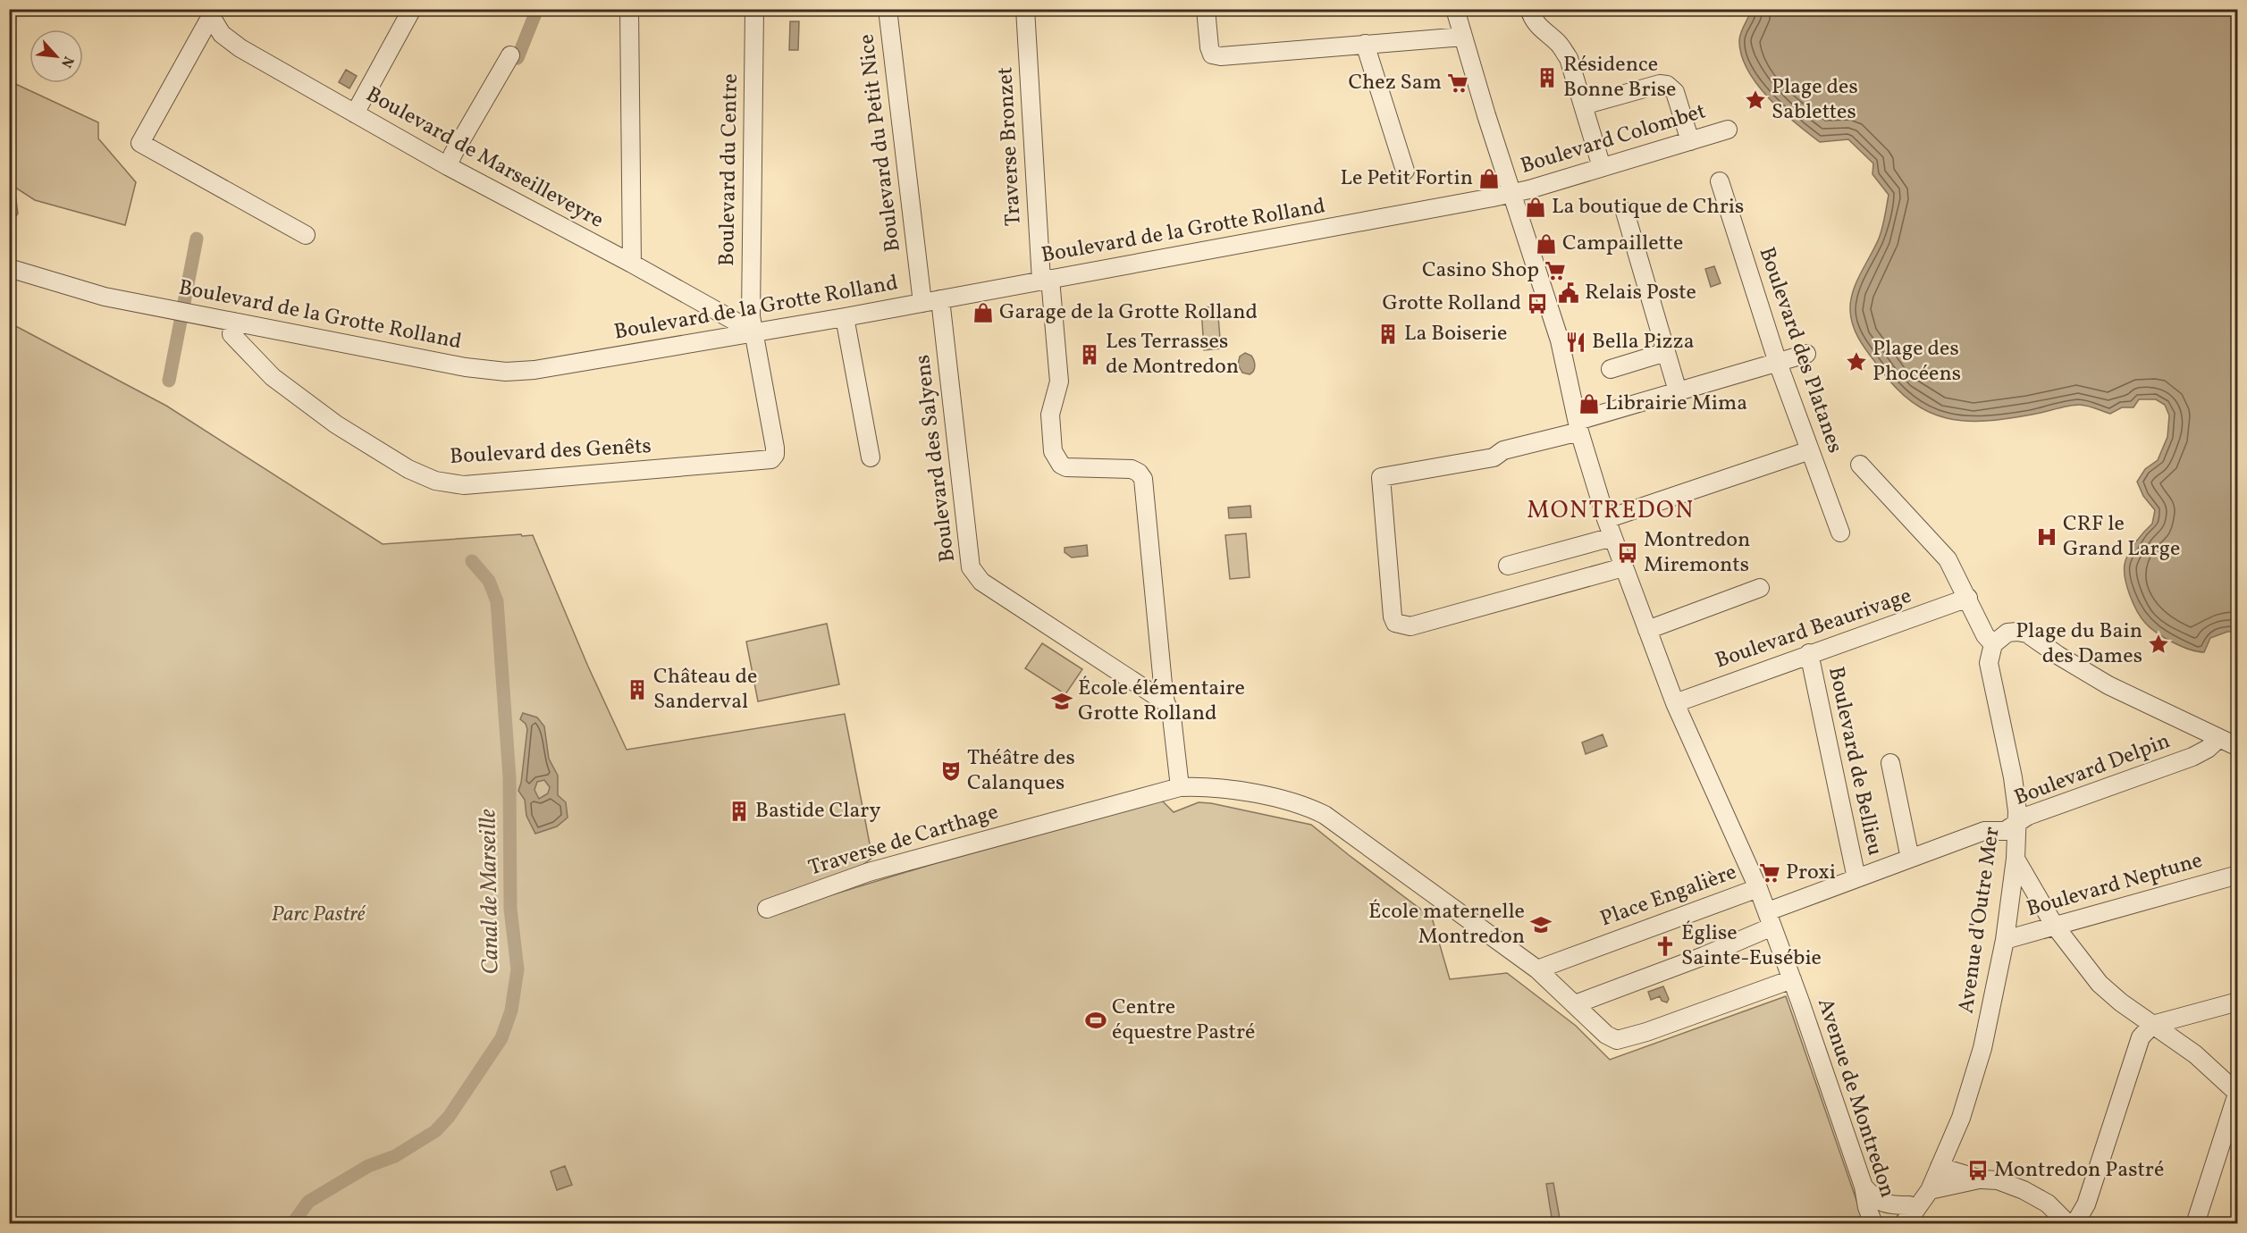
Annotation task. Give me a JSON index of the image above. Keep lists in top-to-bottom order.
{
  "streets": {
    "street": [
      "Boulevard Colombet",
      "Boulevard du Petit Nice",
      "Traverse Bronzet",
      "Boulevard de Marseilleveyre",
      "Boulevard du Centre",
      "Boulevard de la Grotte Rolland",
      "Boulevard des Platanes",
      "Boulevard des Genêts",
      "Boulevard des Salyens",
      "Boulevard Beaurivage",
      "Boulevard de Bellieu",
      "Boulevard Delpin",
      "Traverse de Carthage",
      "Boulevard Neptune",
      "Place Engalière",
      "Avenue d'Outre Mer",
      "Avenue de Montredon"
    ]
  },
  "crossings": [
    ["Boulevard Colombet", "Boulevard de la Grotte Rolland"],
    ["Boulevard du Petit Nice", "Boulevard de la Grotte Rolland"],
    ["Traverse Bronzet", "Boulevard de la Grotte Rolland"],
    ["Boulevard de Marseilleveyre", "Boulevard du Centre"],
    ["Boulevard de Marseilleveyre", "Boulevard de la Grotte Rolland"],
    ["Boulevard de Marseilleveyre", "Boulevard des Genêts"],
    ["Boulevard du Centre", "Boulevard de la Grotte Rolland"],
    ["Boulevard du Centre", "Boulevard des Genêts"],
    ["Boulevard de la Grotte Rolland", "Boulevard des Genêts"],
    ["Boulevard de la Grotte Rolland", "Boulevard des Salyens"],
    ["Boulevard Beaurivage", "Boulevard de Bellieu"],
    ["Boulevard de Bellieu", "Boulevard Delpin"],
    ["Boulevard Delpin", "Place Engalière"],
    ["Boulevard Delpin", "Avenue d'Outre Mer"],
    ["Boulevard Delpin", "Avenue de Montredon"],
    ["Traverse de Carthage", "Place Engalière"],
    ["Traverse de Carthage", "Avenue de Montredon"],
    ["Boulevard Neptune", "Avenue d'Outre Mer"],
    ["Place Engalière", "Avenue de Montredon"]
  ],
  "districts": ["MONTREDON"],
  "water": ["Canal de Marseille"],
  "parks": ["Parc Pastré"],
  "places": {
    "building": [
      "Résidence Bonne Brise",
      "La Boiserie",
      "Les Terrasses de Montredon",
      "Château de Sanderval",
      "Bastide Clary"
    ],
    "supermarket": ["Chez Sam", "Casino Shop", "Proxi"],
    "place": ["Plage des Sablettes", "Plage des Phocéens", "Plage du Bain des Dames"],
    "shop": [
      "Le Petit Fortin",
      "La boutique de Chris",
      "Campaillette",
      "Garage de la Grotte Rolland",
      "Librairie Mima"
    ],
    "public building": ["Relais Poste"],
    "bus stop": ["Grotte Rolland", "Montredon Miremonts", "Montredon Pastré"],
    "restaurant": ["Bella Pizza"],
    "hospital": ["CRF le Grand Large"],
    "school or university": ["École élémentaire Grotte Rolland", "École maternelle Montredon"],
    "theatre": ["Théâtre des Calanques"],
    "church": ["Église Sainte-Eusébie"],
    "sports": ["Centre équestre Pastré"]
  },
  "north": "bottom right"
}
